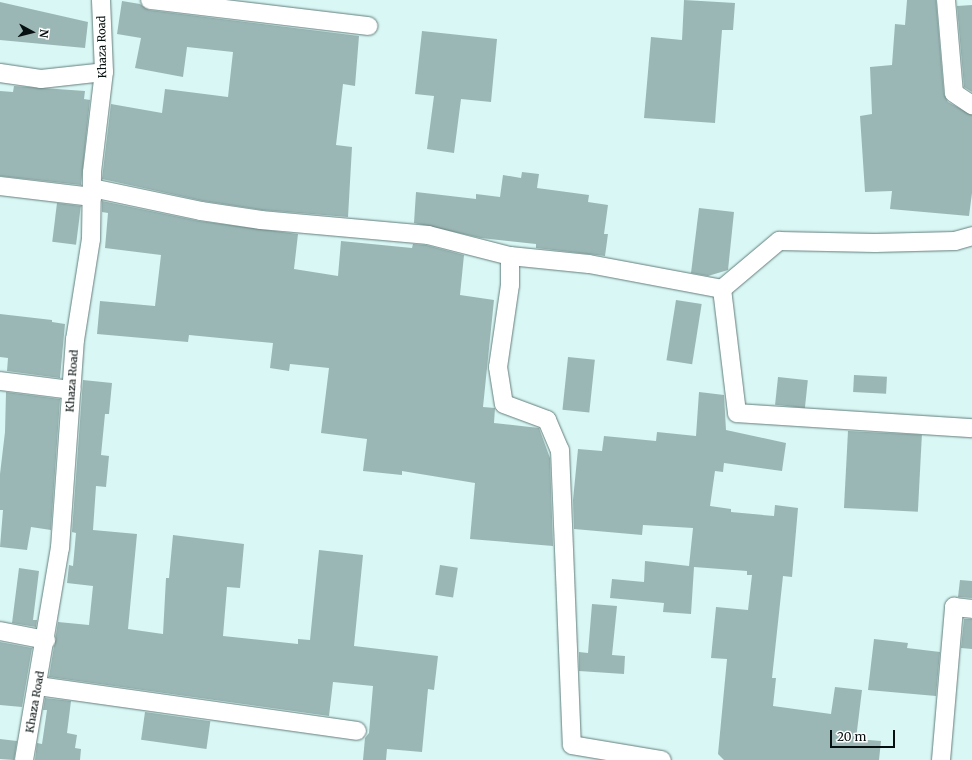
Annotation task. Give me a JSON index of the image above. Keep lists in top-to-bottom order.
{
  "streets": {
    "street": ["Khaza Road"]
  },
  "scale_bar": "20 m",
  "north": "right"
}
